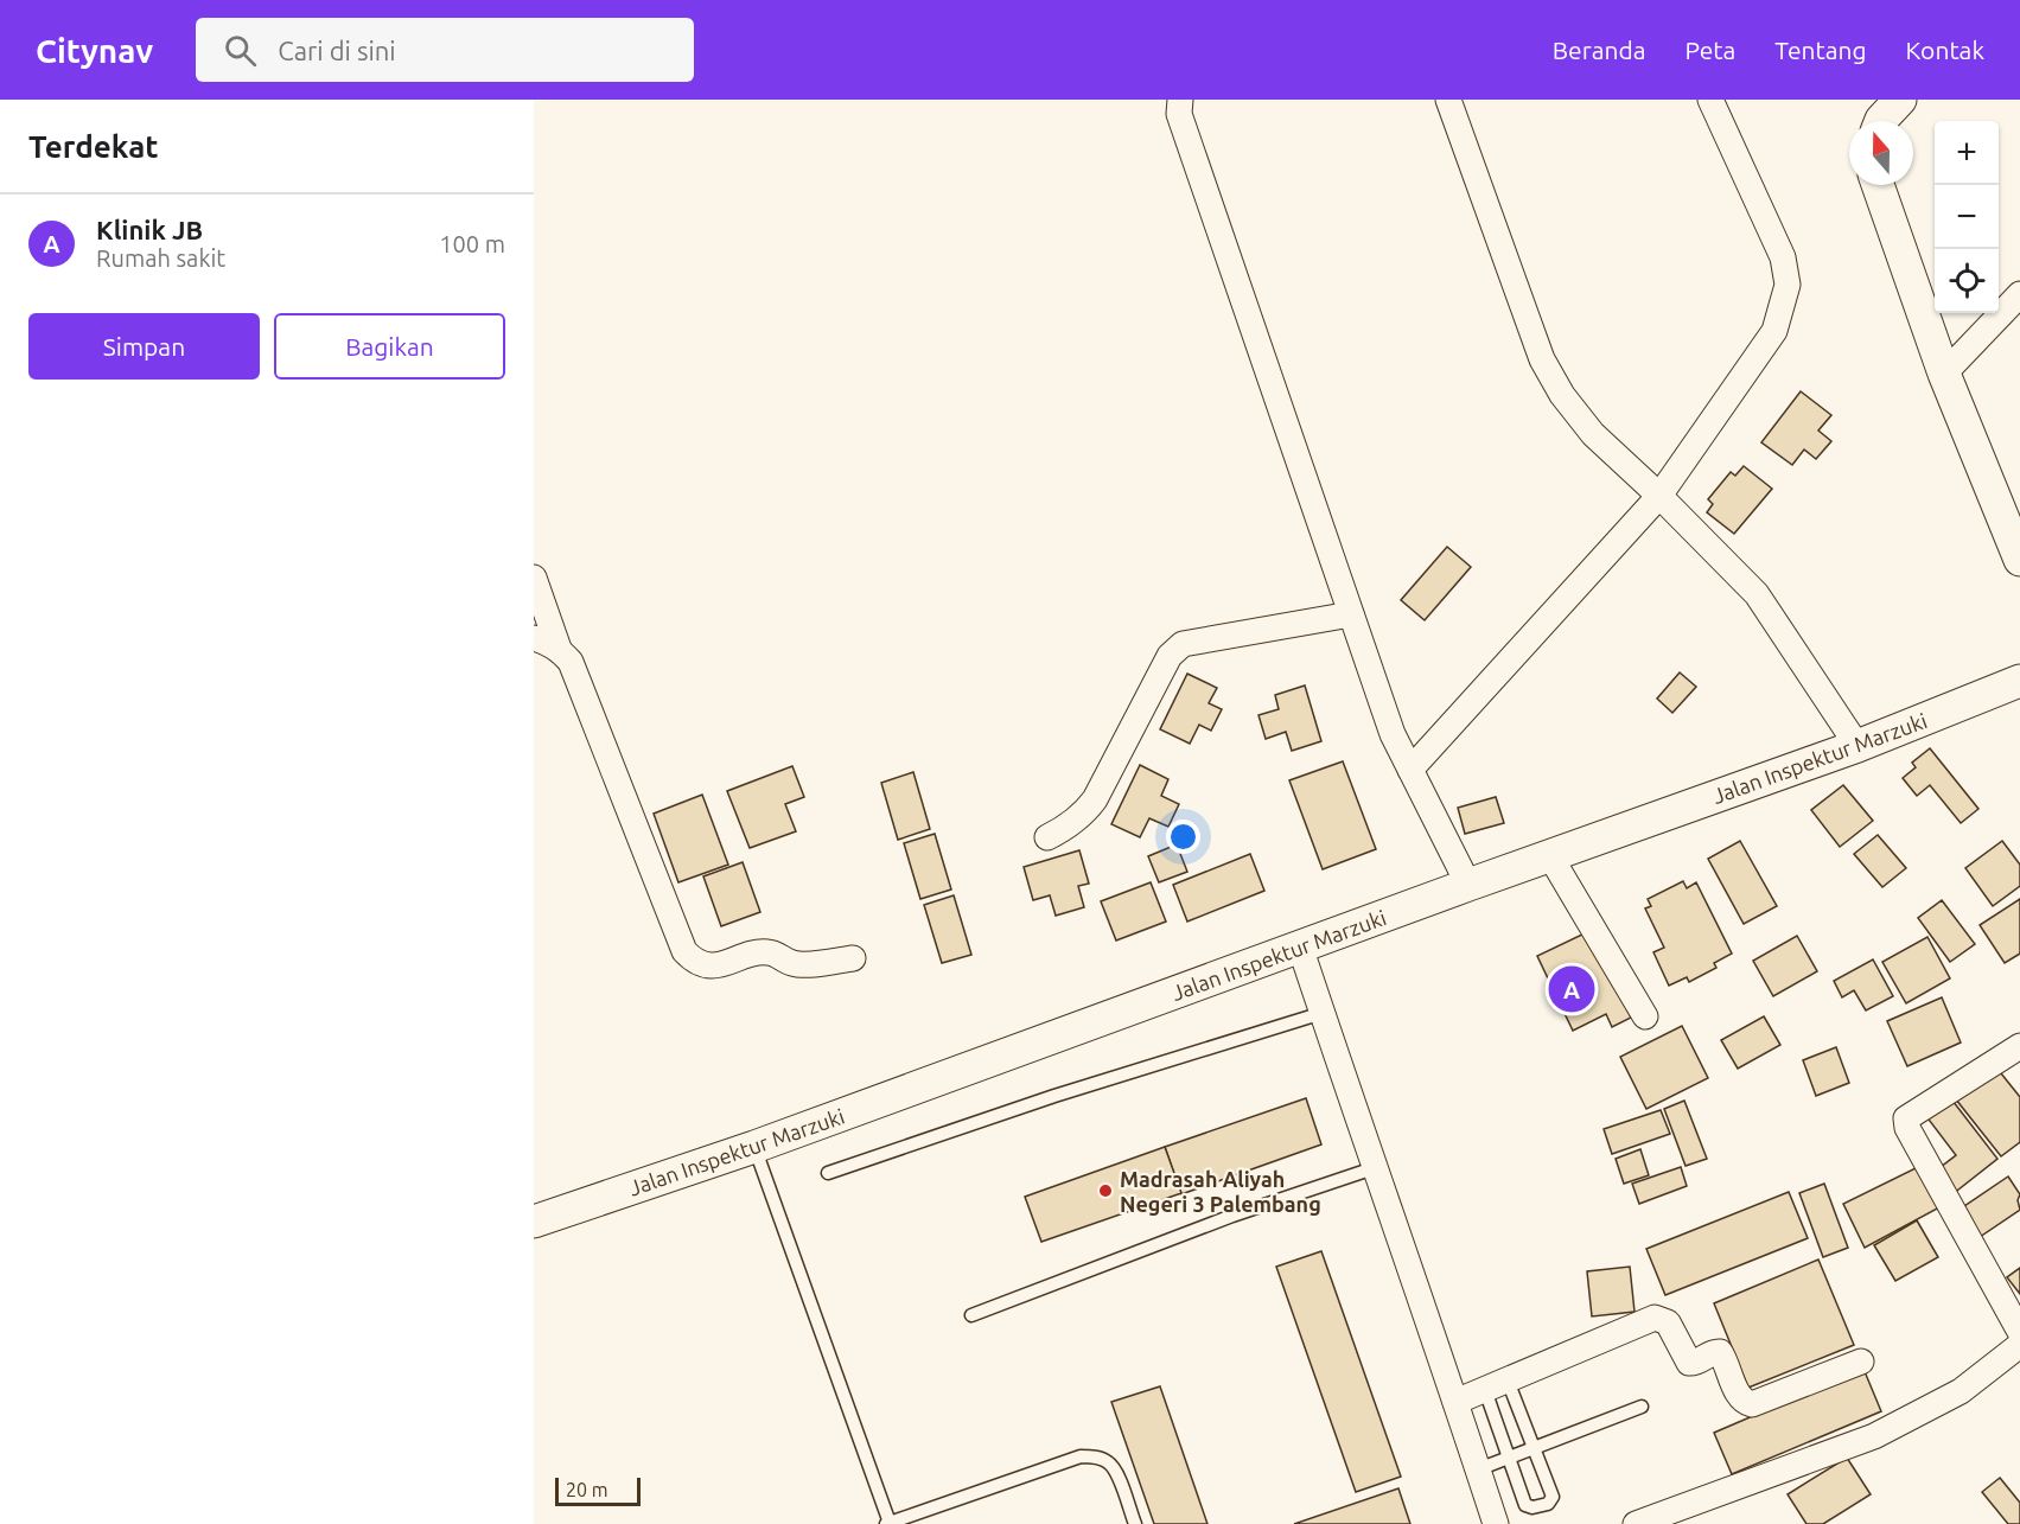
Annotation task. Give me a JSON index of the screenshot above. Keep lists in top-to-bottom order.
{
  "streets": {
    "street": ["Jalan Inspektur Marzuki"]
  },
  "places": ["Madrasah Aliyah Negeri 3 Palembang"],
  "scale_bar": "20 m",
  "north": "top",
  "page": {
    "header": "Citynav",
    "search": "Cari di sini",
    "nav": [
      "Beranda",
      "Peta",
      "Tentang",
      "Kontak"
    ],
    "heading": "Terdekat",
    "map_buttons": ["+", "−"],
    "list": [
      {
        "mark": "A",
        "name": "Klinik JB",
        "note": "Rumah sakit",
        "value": "100 m"
      }
    ],
    "buttons": ["Simpan", "Bagikan"],
    "pins": "A",
    "scale": "20 m"
  }
}
